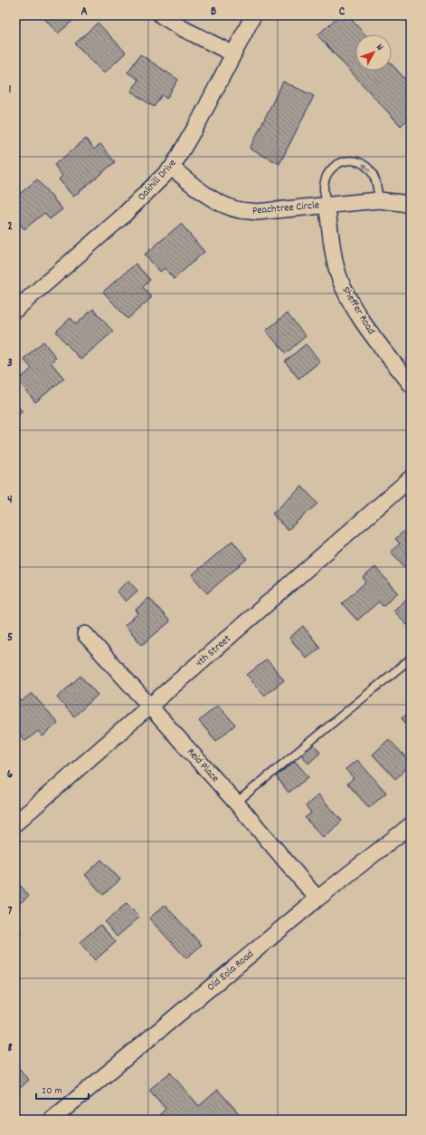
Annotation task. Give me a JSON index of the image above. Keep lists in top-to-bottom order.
{
  "streets": {
    "street": [
      "Oakhill Drive",
      "Peachtree Circle",
      "Sheffer Road",
      "4th Street",
      "Reid Place",
      "Old Eola Road"
    ]
  },
  "crossings": [
    ["Oakhill Drive", "Peachtree Circle"],
    ["Peachtree Circle", "Sheffer Road"],
    ["4th Street", "Reid Place"],
    ["Reid Place", "Old Eola Road"]
  ],
  "scale_bar": "20 m",
  "north": "top right",
  "grid": {
    "columns": ["A", "B", "C"],
    "rows": [
      "1",
      "2",
      "3",
      "4",
      "5",
      "6",
      "7",
      "8"
    ]
  }
}
